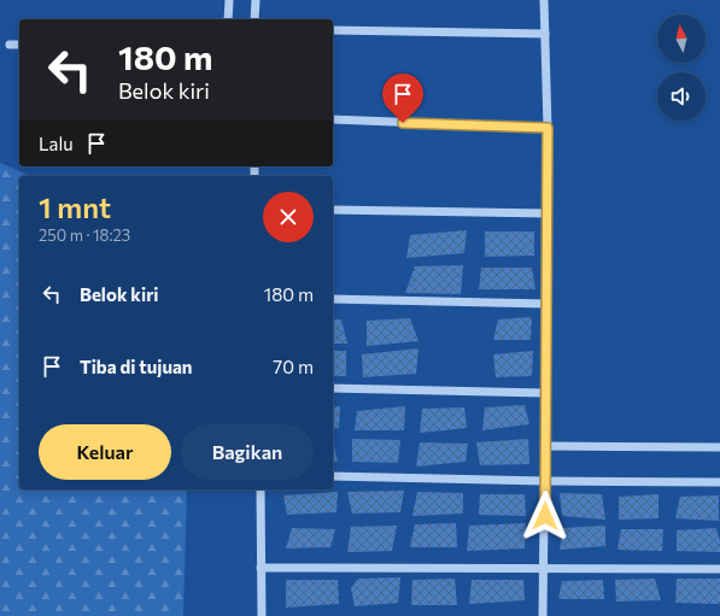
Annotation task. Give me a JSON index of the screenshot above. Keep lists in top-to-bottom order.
{
  "north": "top",
  "page": {
    "turn": ["180 m", "Belok kiri"],
    "then": "Lalu",
    "heading": ["1 mnt", "250 m · 18:23"],
    "list": [
      {
        "name": "Belok kiri",
        "value": "180 m"
      },
      {
        "name": "Tiba di tujuan",
        "value": "70 m"
      }
    ],
    "buttons": ["Keluar", "Bagikan"]
  }
}
